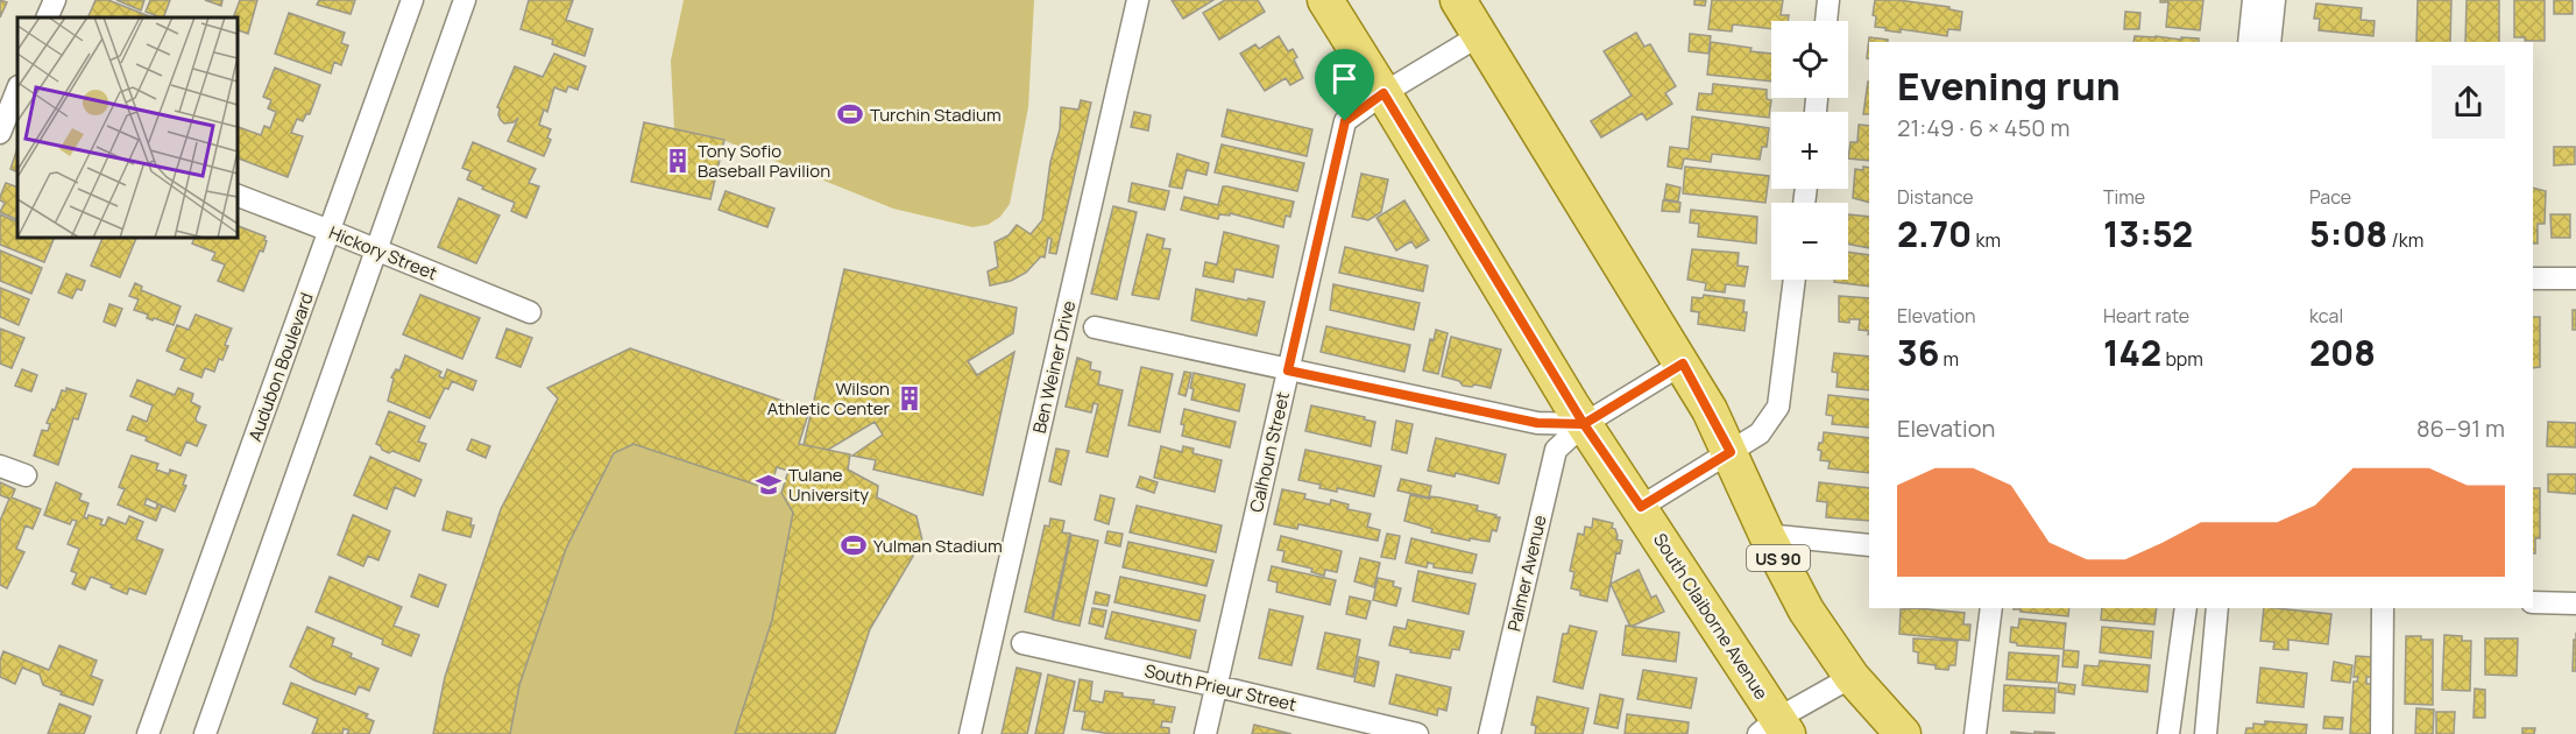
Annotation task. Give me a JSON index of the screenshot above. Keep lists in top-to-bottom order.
{
  "streets": {
    "main road": ["US 90", "South Claiborne Avenue"],
    "street": [
      "Hickory Street",
      "Audubon Boulevard",
      "Ben Weiner Drive",
      "Calhoun Street",
      "Palmer Avenue",
      "South Prieur Street"
    ]
  },
  "crossings": [
    ["Hickory Street", "Audubon Boulevard"],
    ["Calhoun Street", "US 90"],
    ["Calhoun Street", "South Claiborne Avenue"],
    ["Calhoun Street", "South Prieur Street"],
    ["US 90", "Palmer Avenue"],
    ["Palmer Avenue", "South Claiborne Avenue"]
  ],
  "places": {
    "sports": ["Turchin Stadium", "Yulman Stadium"],
    "building": ["Tony Sofio Baseball Pavilion", "Wilson Athletic Center"],
    "school or university": ["Tulane University"]
  },
  "page": {
    "map_buttons": ["+", "−"],
    "heading": ["Evening run", "21:49 · 6 × 450 m"],
    "stats": [
      ["Distance", "2.70 km"],
      ["Time", "13:52"],
      ["Pace", "5:08 /km"],
      ["Elevation", "36 m"],
      ["Heart rate", "142 bpm"],
      ["kcal", "208"]
    ],
    "chart": ["Elevation", "86–91 m"]
  }
}
